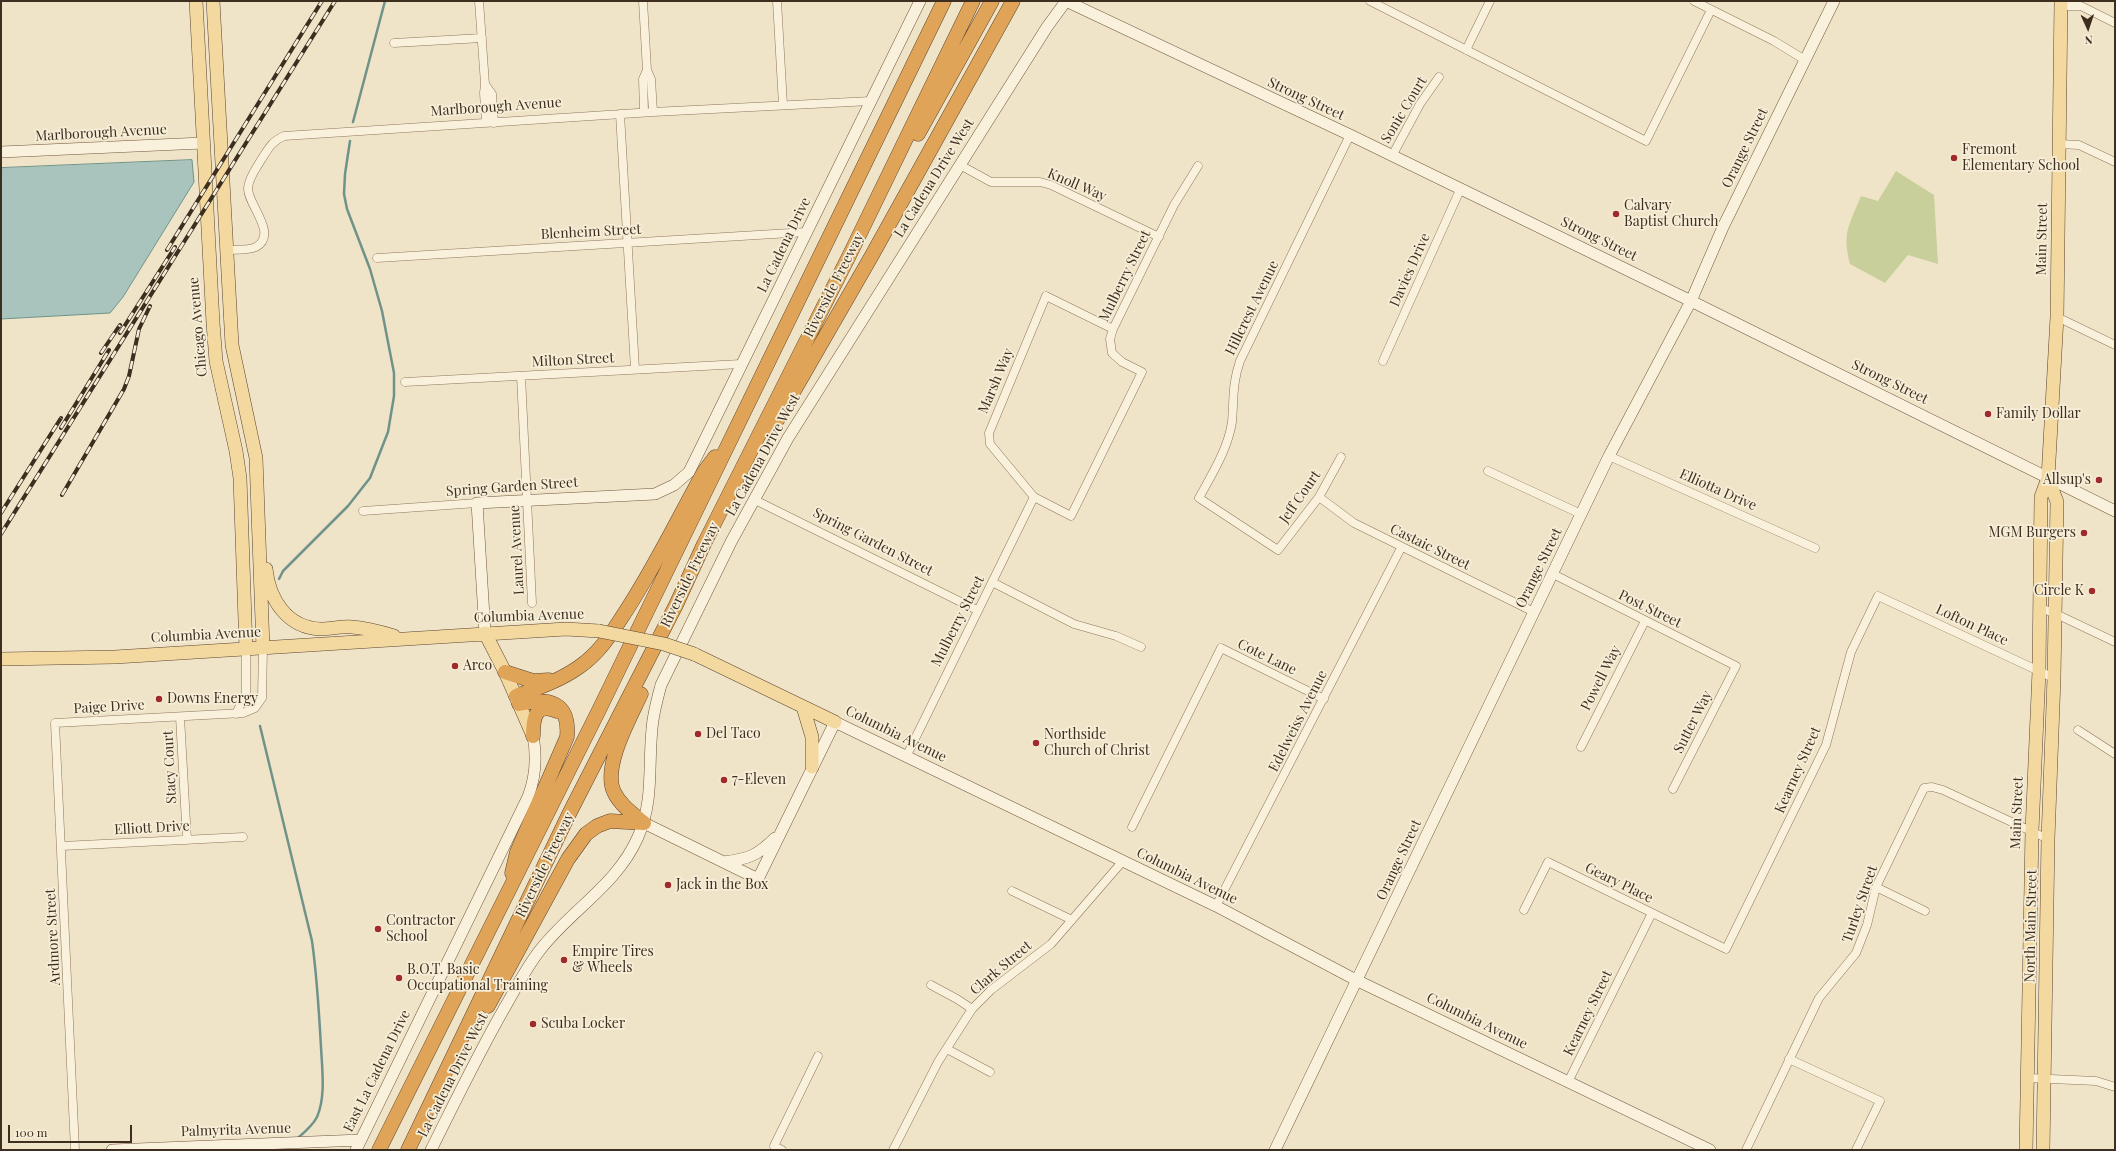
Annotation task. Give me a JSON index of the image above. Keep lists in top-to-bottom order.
{
  "streets": {
    "highway": ["Riverside Freeway"],
    "main road": [
      "Main Street",
      "Chicago Avenue",
      "Columbia Avenue",
      "North Main Street",
      "East La Cadena Drive"
    ],
    "street": [
      "Strong Street",
      "Marlborough Avenue",
      "Sonic Court",
      "Orange Street",
      "La Cadena Drive West",
      "Knoll Way",
      "Blenheim Street",
      "La Cadena Drive",
      "Davies Drive",
      "Mulberry Street",
      "Hillcrest Avenue",
      "Milton Street",
      "Marsh Way",
      "Spring Garden Street",
      "Elliotta Drive",
      "Jeff Court",
      "Castaic Street",
      "Laurel Avenue",
      "Post Street",
      "Lofton Place",
      "Cote Lane",
      "Powell Way",
      "Paige Drive",
      "Edelweiss Avenue",
      "Sutter Way",
      "Stacy Court",
      "Kearney Street",
      "Elliott Drive",
      "Geary Place",
      "Turley Street",
      "Ardmore Street",
      "Clark Street",
      "Palmyrita Avenue"
    ]
  },
  "crossings": [
    ["Strong Street", "Sonic Court"],
    ["Strong Street", "Orange Street"],
    ["Strong Street", "La Cadena Drive West"],
    ["Strong Street", "Main Street"],
    ["Strong Street", "Davies Drive"],
    ["Strong Street", "Hillcrest Avenue"],
    ["Marlborough Avenue", "La Cadena Drive"],
    ["Marlborough Avenue", "Chicago Avenue"],
    ["Orange Street", "Elliotta Drive"],
    ["Orange Street", "Castaic Street"],
    ["Orange Street", "Post Street"],
    ["Orange Street", "Columbia Avenue"],
    ["La Cadena Drive West", "Knoll Way"],
    ["La Cadena Drive West", "Spring Garden Street"],
    ["Knoll Way", "Mulberry Street"],
    ["Blenheim Street", "La Cadena Drive"],
    ["Main Street", "Lofton Place"],
    ["Main Street", "Turley Street"],
    ["Main Street", "North Main Street"],
    ["La Cadena Drive", "Milton Street"],
    ["La Cadena Drive", "Spring Garden Street"],
    ["Mulberry Street", "Marsh Way"],
    ["Mulberry Street", "Spring Garden Street"],
    ["Mulberry Street", "Columbia Avenue"],
    ["Hillcrest Avenue", "Jeff Court"],
    ["Chicago Avenue", "Columbia Avenue"],
    ["Milton Street", "Laurel Avenue"],
    ["Spring Garden Street", "Laurel Avenue"],
    ["Jeff Court", "Castaic Street"],
    ["Castaic Street", "Edelweiss Avenue"],
    ["Post Street", "Powell Way"],
    ["Post Street", "Sutter Way"],
    ["Columbia Avenue", "Paige Drive"],
    ["Columbia Avenue", "Edelweiss Avenue"],
    ["Columbia Avenue", "Kearney Street"],
    ["Columbia Avenue", "Clark Street"],
    ["Columbia Avenue", "East La Cadena Drive"],
    ["Lofton Place", "Kearney Street"],
    ["Lofton Place", "North Main Street"],
    ["Cote Lane", "Edelweiss Avenue"],
    ["Paige Drive", "Stacy Court"],
    ["Paige Drive", "Ardmore Street"],
    ["Stacy Court", "Elliott Drive"],
    ["Kearney Street", "Geary Place"],
    ["Elliott Drive", "Ardmore Street"],
    ["East La Cadena Drive", "Palmyrita Avenue"]
  ],
  "places": [
    "Fremont Elementary School",
    "Calvary Baptist Church",
    "Family Dollar",
    "Allsup's",
    "MGM Burgers",
    "Circle K",
    "Arco",
    "Downs Energy",
    "Del Taco",
    "Northside Church of Christ",
    "7-Eleven",
    "Jack in the Box",
    "Contractor School",
    "Empire Tires & Wheels",
    "B.O.T. Basic Occupational Training",
    "Scuba Locker"
  ],
  "scale_bar": "100 m",
  "north": "bottom"
}
